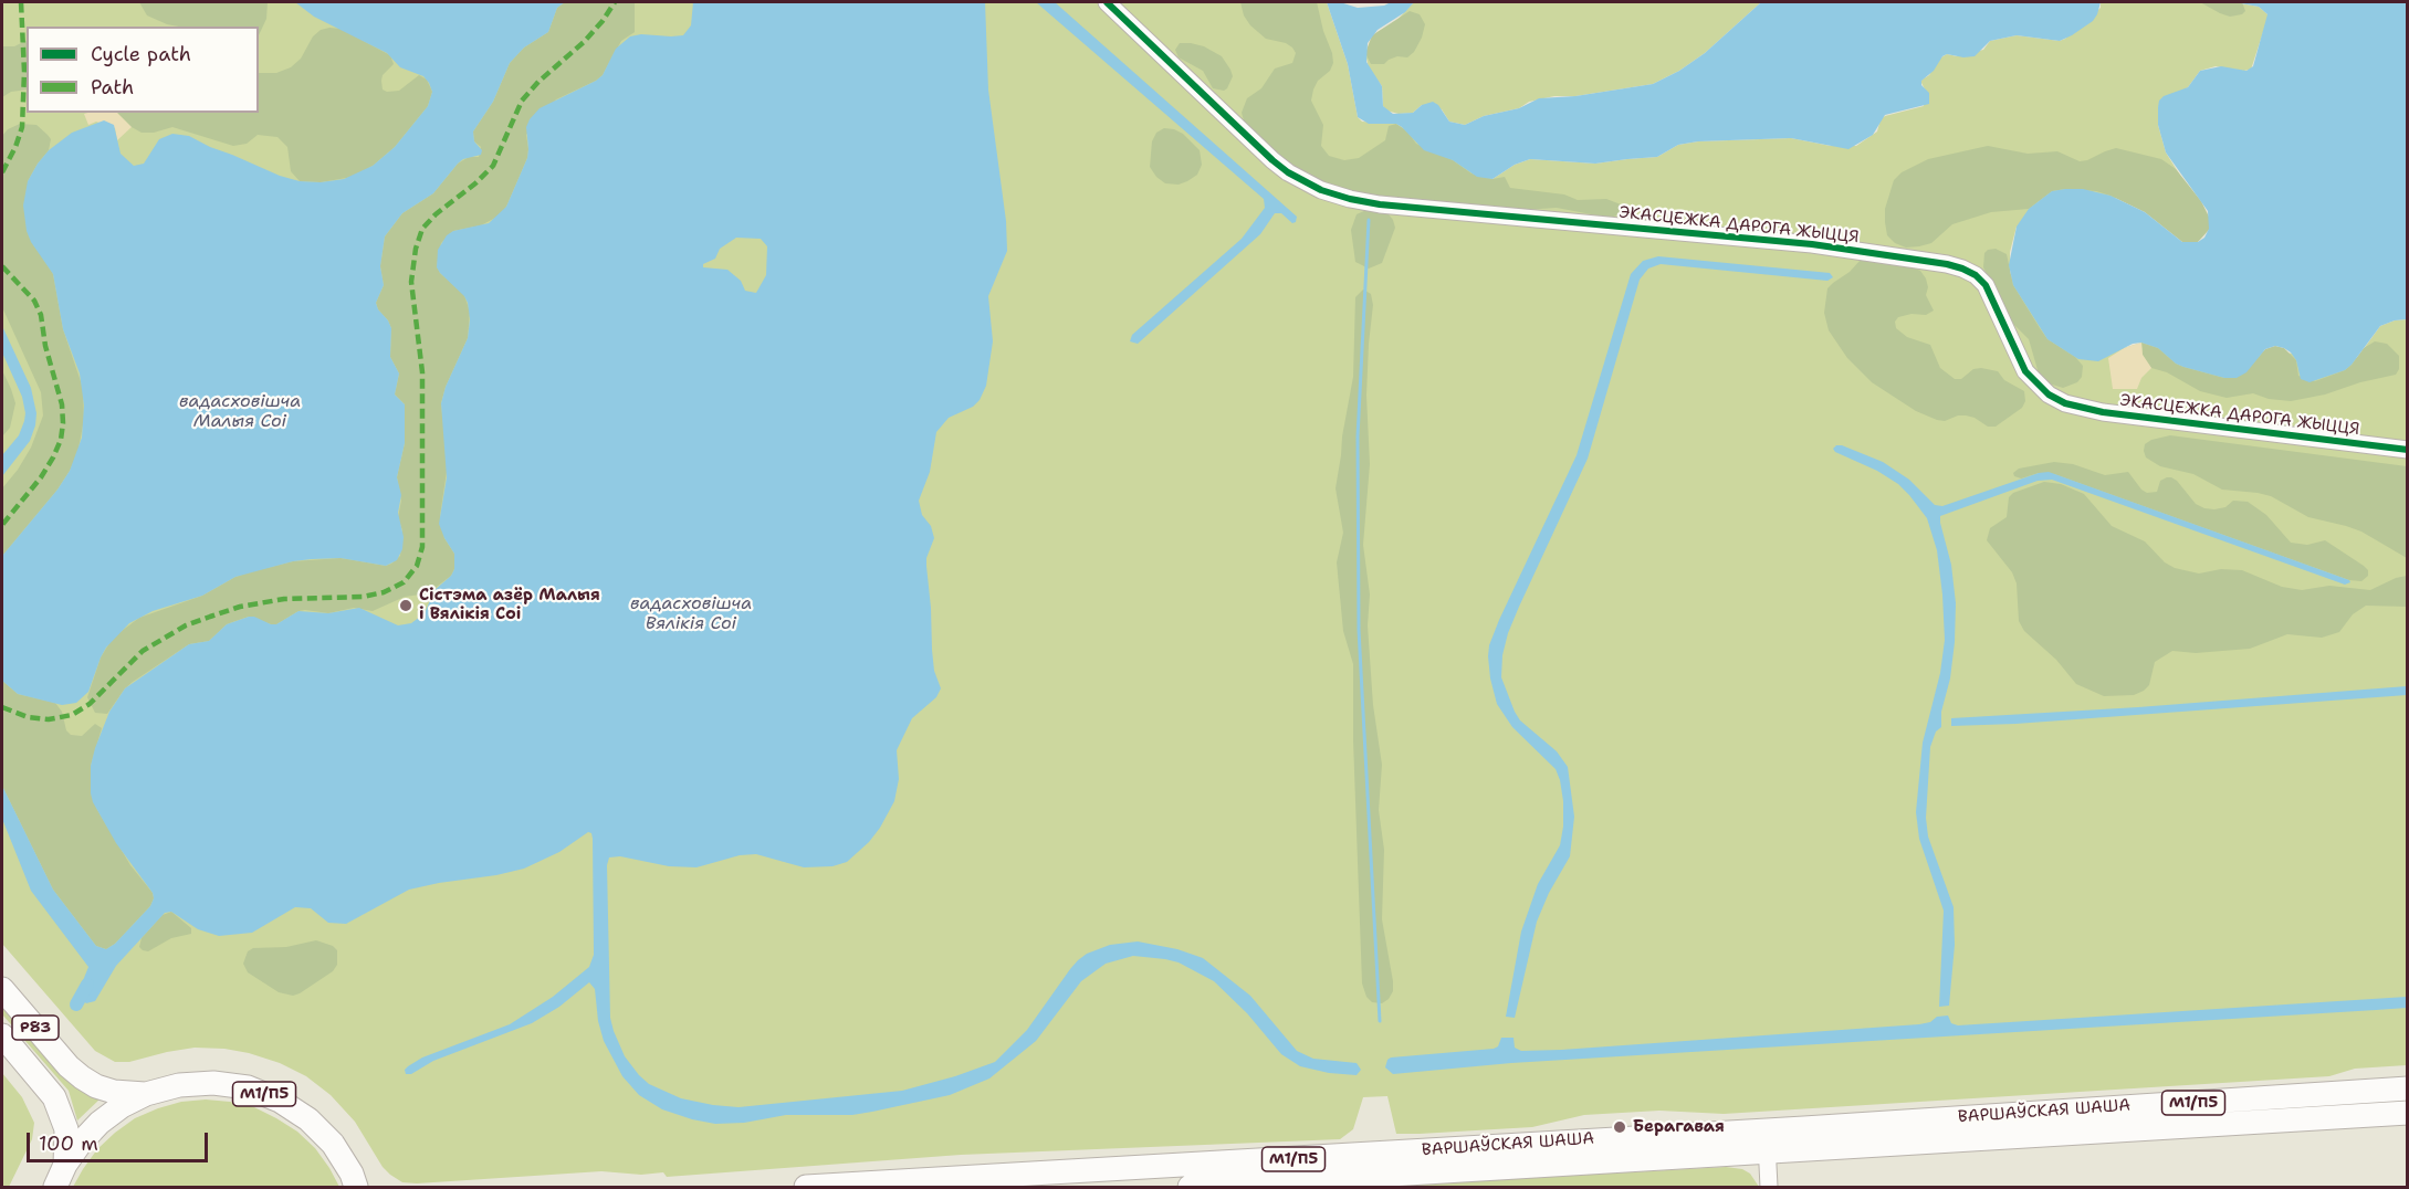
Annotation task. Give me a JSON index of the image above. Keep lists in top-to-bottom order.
{
  "streets": {
    "highway": ["Р83", "М1/П5", "ВАРШАЎСКАЯ ШАША"],
    "street": ["ЭКАСЦЕЖКА ДАРОГА ЖЫЦЦЯ"]
  },
  "crossings": [
    ["Р83", "М1/П5"]
  ],
  "water": ["вадасховішча Малыя Соі", "вадасховішча Вялікія Соі"],
  "places": ["Сістэма азёр Малыя і Вялікія Соі", "Берагавая"],
  "legend": ["Cycle path", "Path"],
  "scale_bar": "100 m"
}
